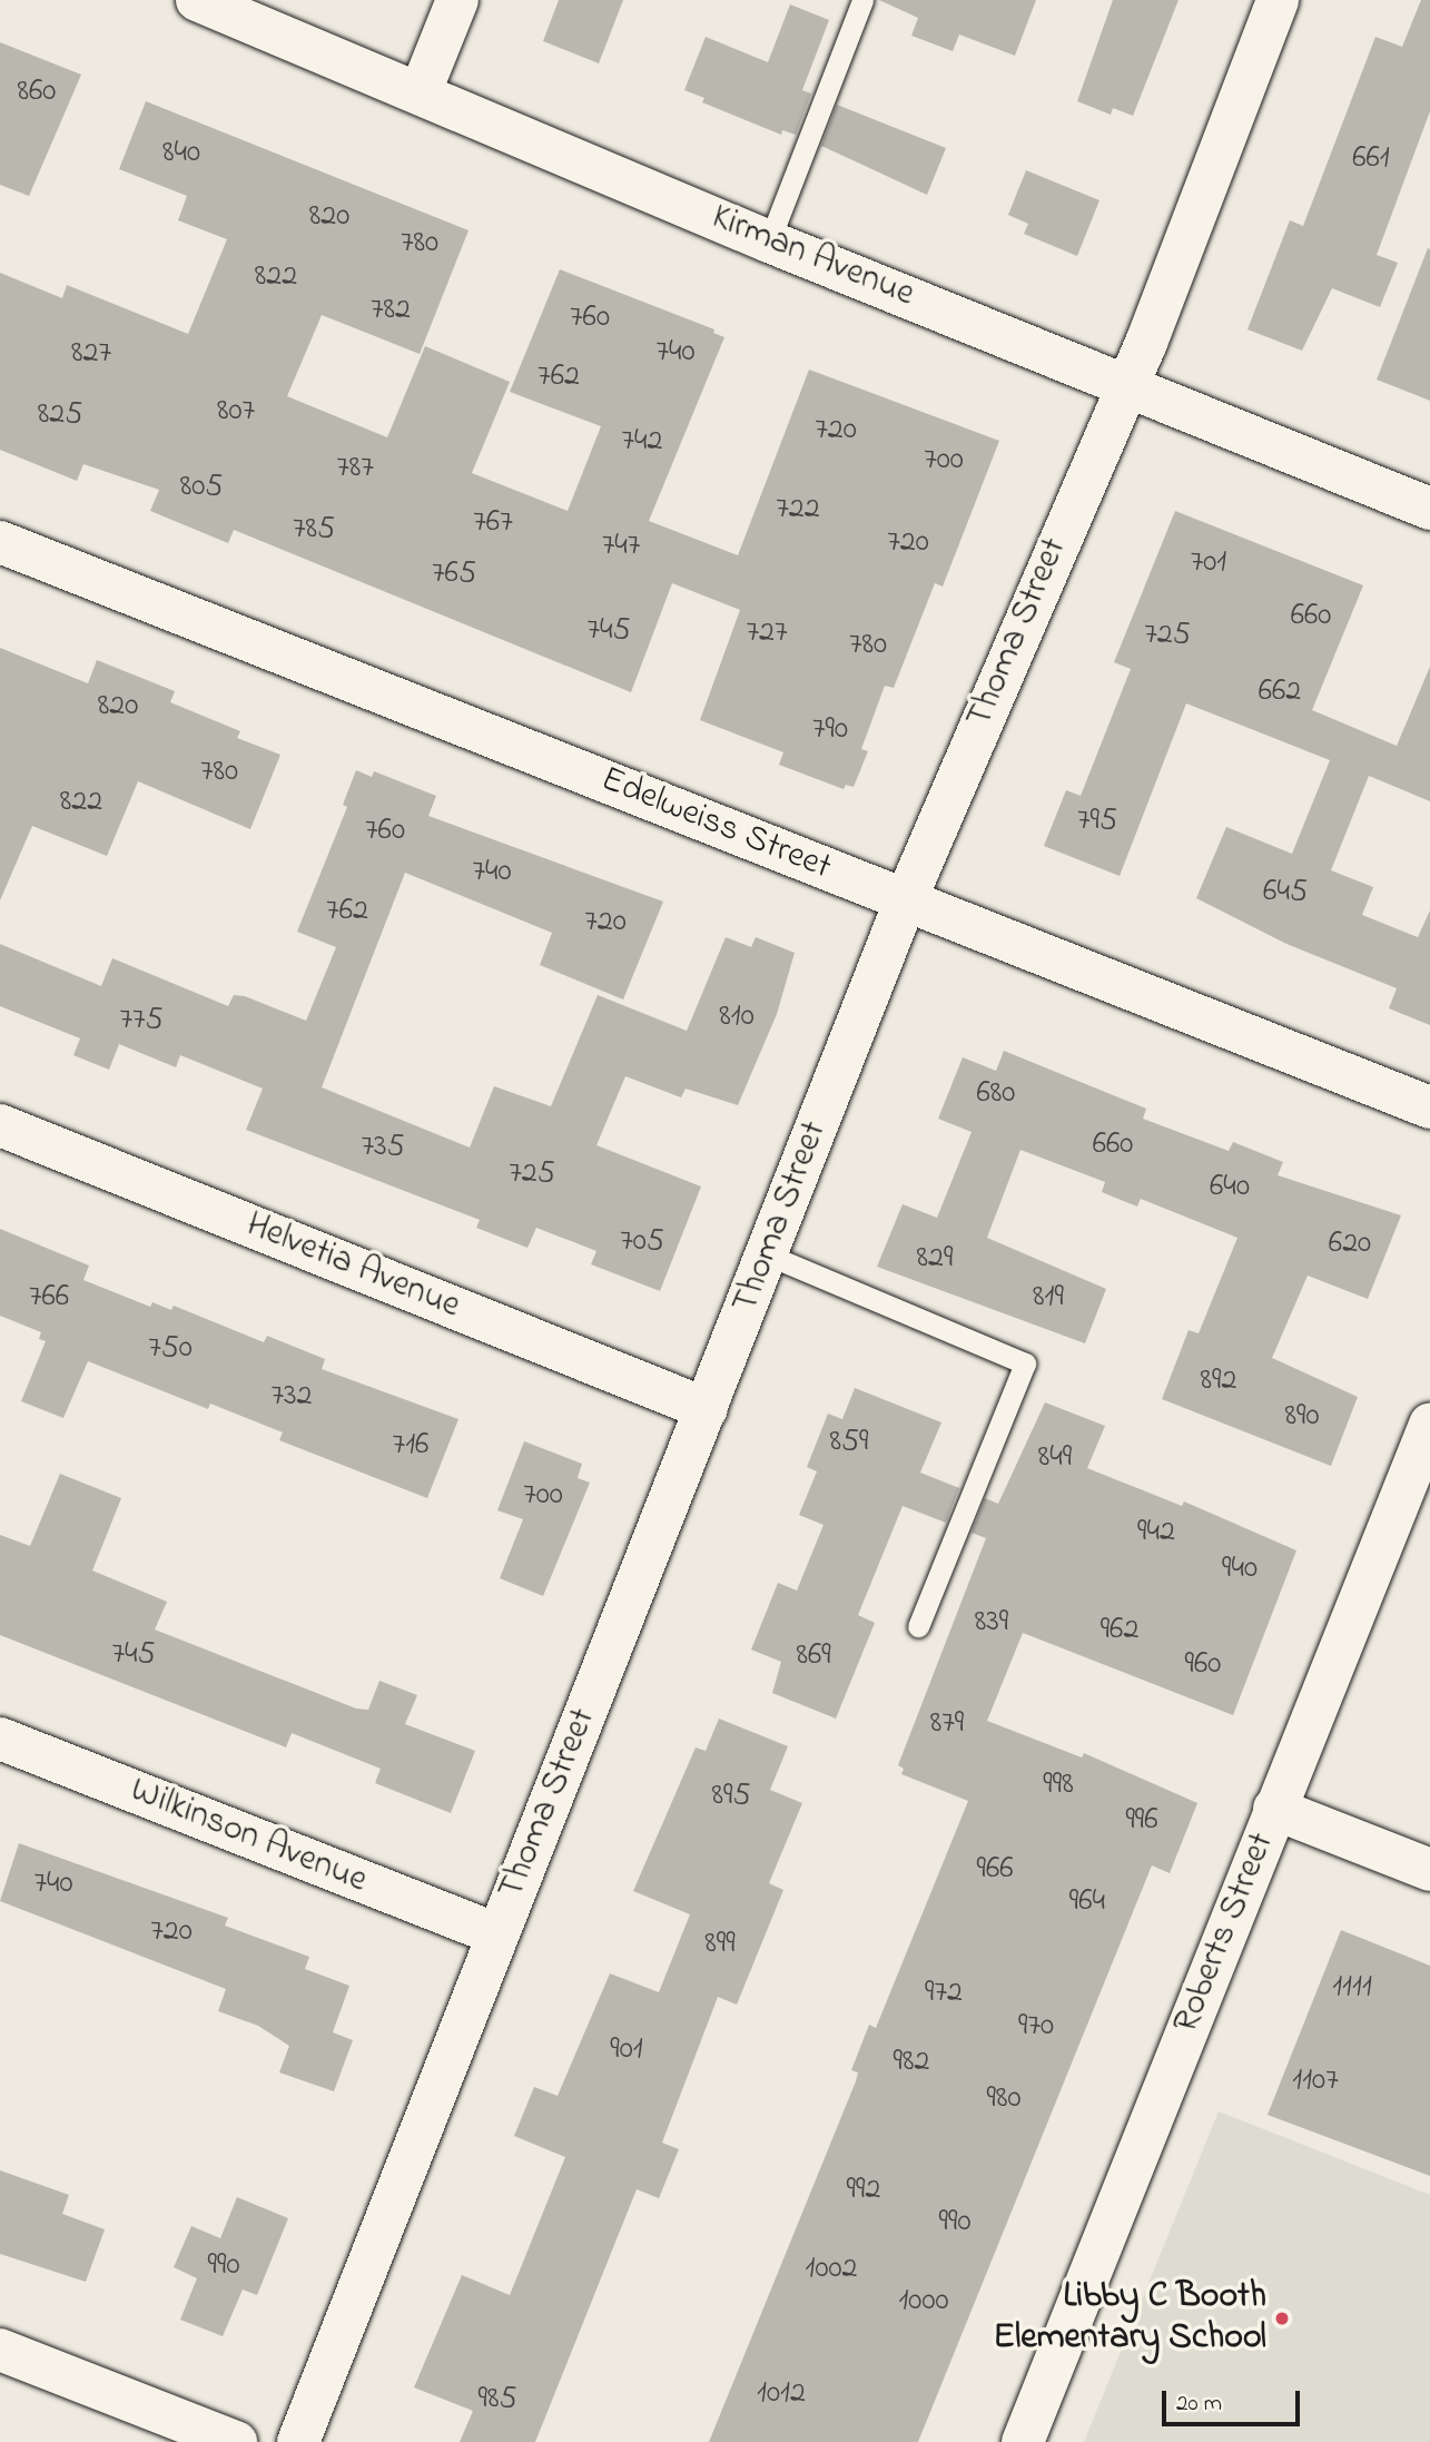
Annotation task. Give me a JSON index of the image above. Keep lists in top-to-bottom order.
{
  "streets": {
    "street": [
      "Kirman Avenue",
      "Thoma Street",
      "Edelweiss Street",
      "Helvetia Avenue",
      "Wilkinson Avenue",
      "Roberts Street"
    ]
  },
  "crossings": [
    ["Kirman Avenue", "Thoma Street"],
    ["Thoma Street", "Edelweiss Street"],
    ["Thoma Street", "Helvetia Avenue"],
    ["Thoma Street", "Wilkinson Avenue"]
  ],
  "places": ["Libby C Booth Elementary School"],
  "house_numbers": [
    "860",
    "840",
    "661",
    "820",
    "780",
    "822",
    "782",
    "760",
    "740",
    "827",
    "762",
    "807",
    "825",
    "720",
    "742",
    "700",
    "787",
    "805",
    "722",
    "767",
    "785",
    "720",
    "747",
    "701",
    "765",
    "660",
    "745",
    "727",
    "725",
    "780",
    "662",
    "820",
    "790",
    "780",
    "822",
    "795",
    "760",
    "740",
    "645",
    "762",
    "720",
    "810",
    "775",
    "680",
    "660",
    "735",
    "725",
    "640",
    "705",
    "620",
    "829",
    "766",
    "819",
    "750",
    "892",
    "732",
    "890",
    "859",
    "716",
    "849",
    "700",
    "942",
    "940",
    "839",
    "962",
    "745",
    "869",
    "960",
    "879",
    "998",
    "895",
    "996",
    "966",
    "740",
    "964",
    "720",
    "899",
    "1111",
    "972",
    "970",
    "901",
    "982",
    "1107",
    "980",
    "992",
    "990",
    "990",
    "1002",
    "1000",
    "1012",
    "985"
  ],
  "scale_bar": "20 m"
}
